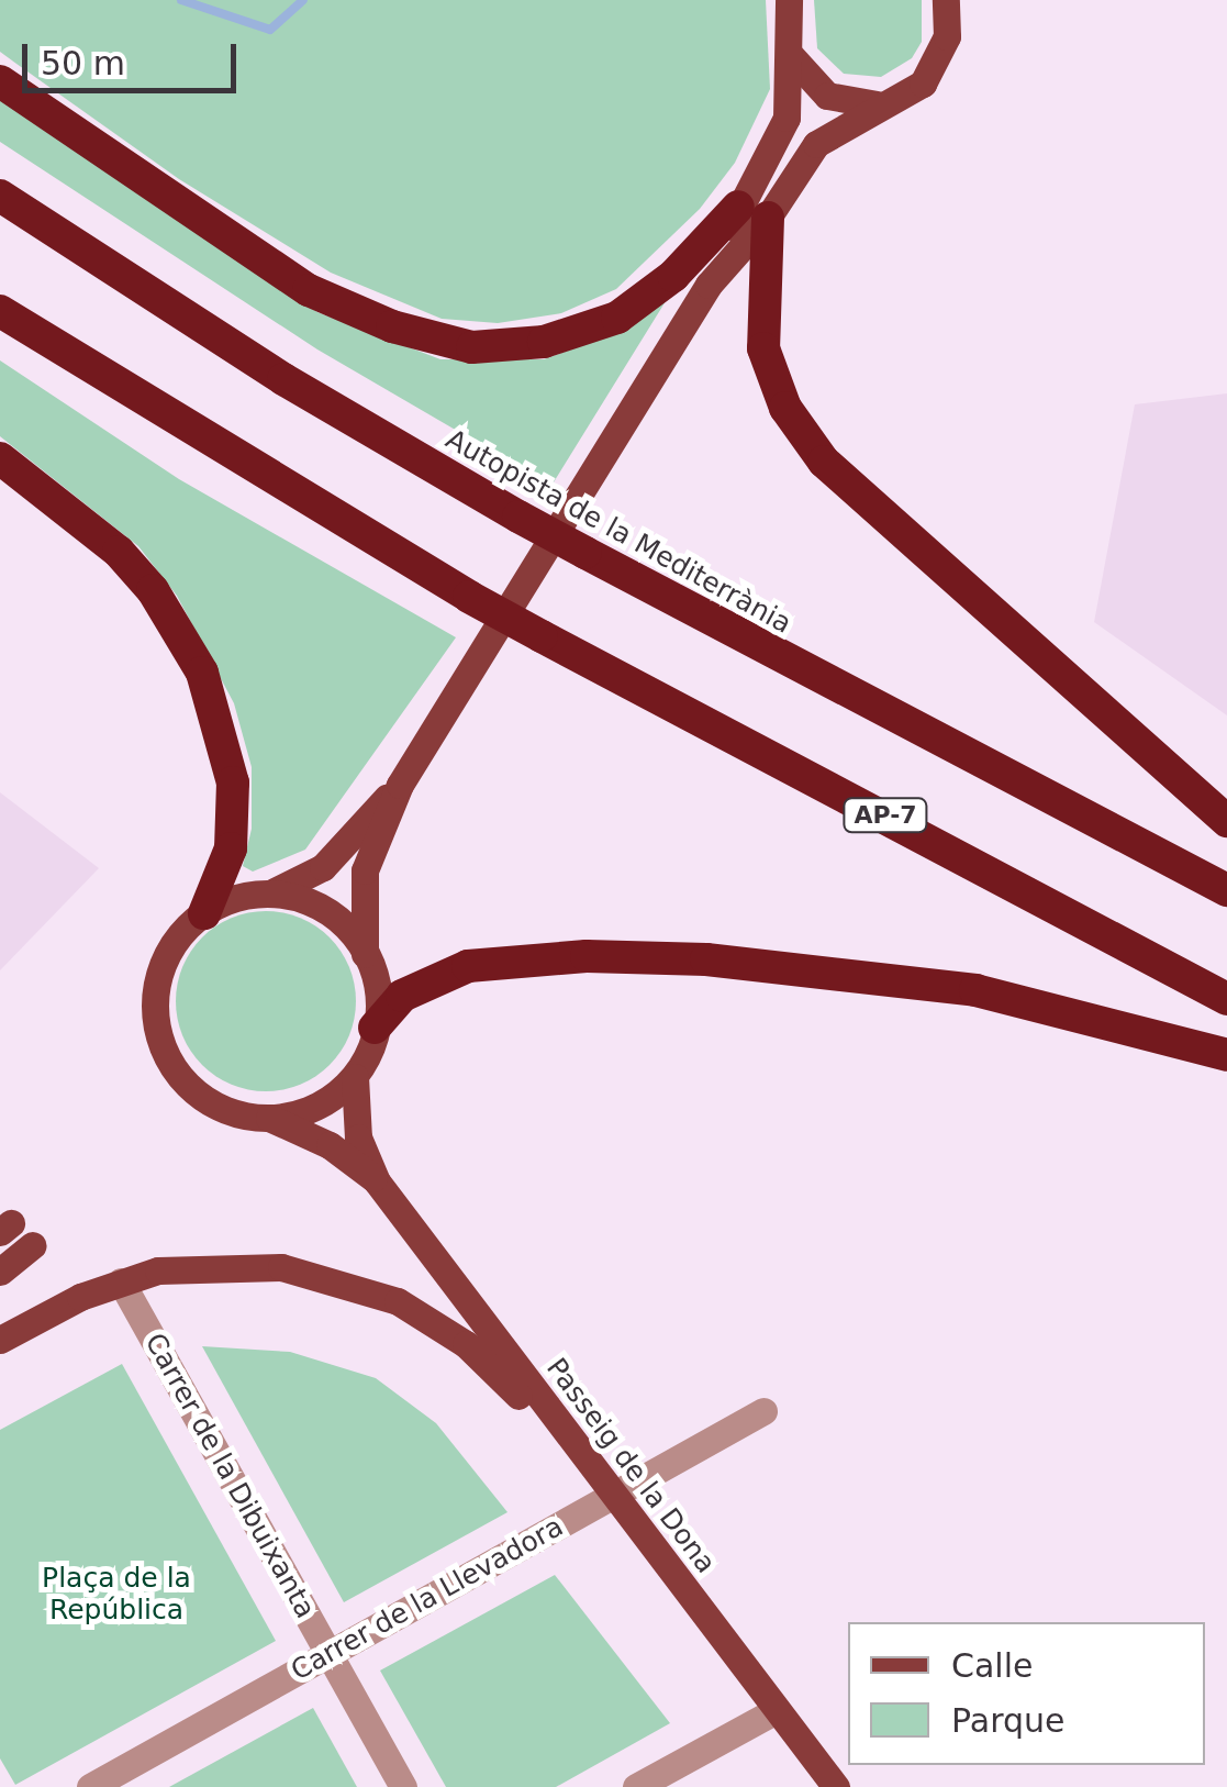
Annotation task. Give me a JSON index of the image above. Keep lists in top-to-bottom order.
{
  "streets": {
    "highway": ["Autopista de la Mediterrània", "AP-7"],
    "main road": ["Passeig de la Dona"],
    "street": ["Carrer de la Dibuixanta", "Carrer de la Llevadora"]
  },
  "crossings": [
    ["Passeig de la Dona", "Carrer de la Llevadora"],
    ["Carrer de la Dibuixanta", "Carrer de la Llevadora"]
  ],
  "parks": ["Plaça de la República"],
  "legend": ["Calle", "Parque"],
  "scale_bar": "50 m"
}
